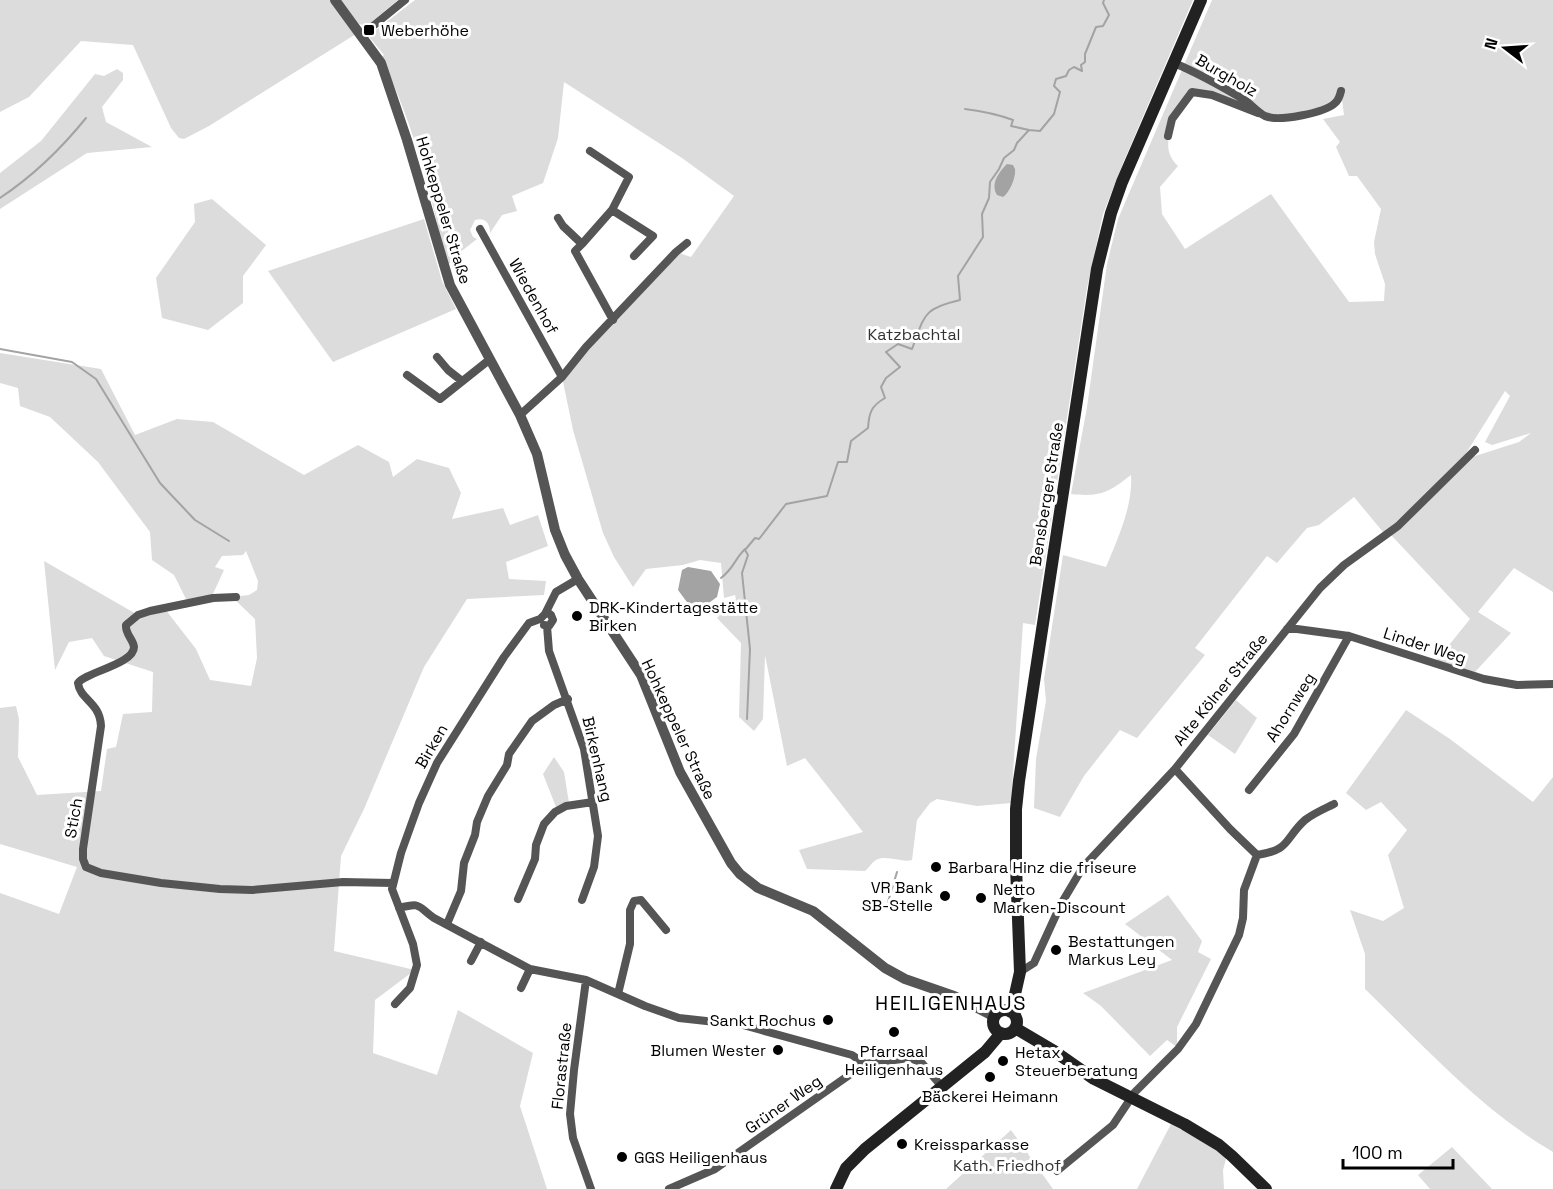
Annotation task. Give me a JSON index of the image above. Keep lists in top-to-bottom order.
{
  "streets": {
    "main road": ["Bensberger Straße"],
    "street": [
      "Burgholz",
      "Hohkeppeler Straße",
      "Wiedenhof",
      "Linder Weg",
      "Alte Kölner Straße",
      "Ahornweg",
      "Birken",
      "Birkenhang",
      "Stich",
      "Florastraße",
      "Grüner Weg"
    ]
  },
  "crossings": [
    ["Burgholz", "Bensberger Straße"],
    ["Hohkeppeler Straße", "Bensberger Straße"],
    ["Hohkeppeler Straße", "Birken"],
    ["Bensberger Straße", "Alte Kölner Straße"],
    ["Linder Weg", "Alte Kölner Straße"],
    ["Linder Weg", "Ahornweg"],
    ["Birken", "Stich"]
  ],
  "districts": ["HEILIGENHAUS"],
  "parks": ["Katzbachtal", "Kath. Friedhof"],
  "places": {
    "transit": ["Weberhöhe"],
    "other": [
      "DRK-Kindertagestätte Birken",
      "Barbara Hinz die friseure",
      "VR Bank SB-Stelle",
      "Netto Marken-Discount",
      "Bestattungen Markus Ley",
      "Sankt Rochus",
      "Pfarrsaal Heiligenhaus",
      "Blumen Wester",
      "Hetax Steuerberatung",
      "Bäckerei Heimann",
      "Kreissparkasse",
      "GGS Heiligenhaus"
    ]
  },
  "scale_bar": "100 m",
  "north": "left"
}
